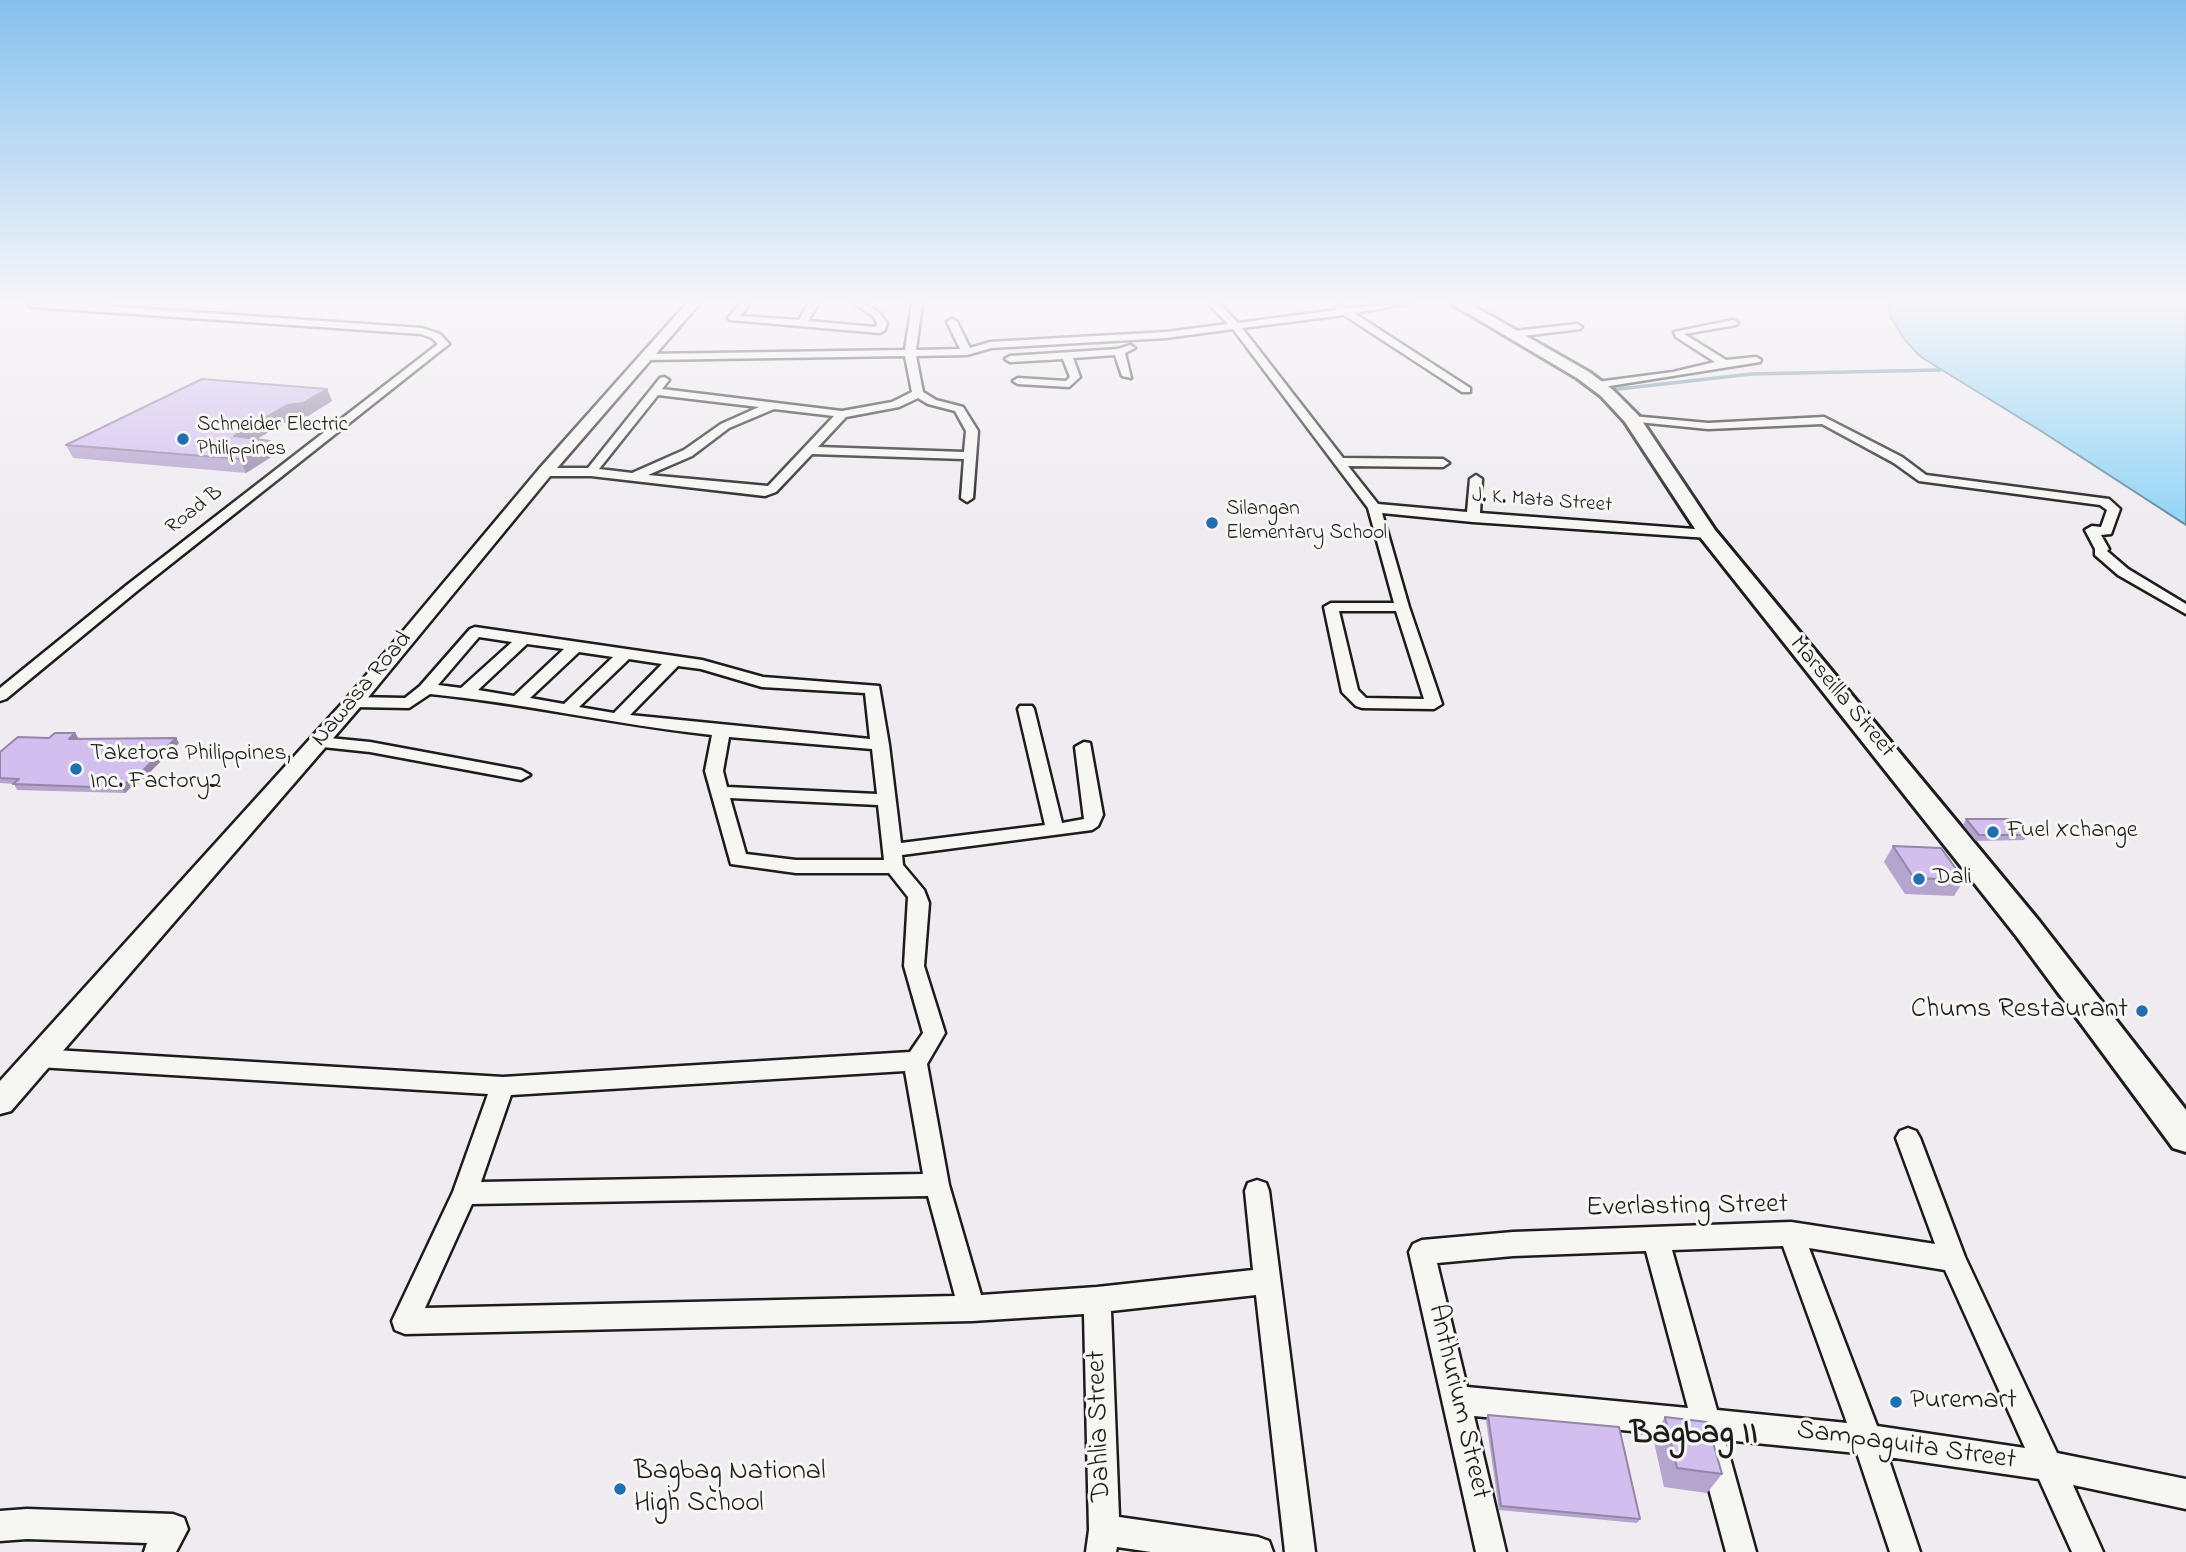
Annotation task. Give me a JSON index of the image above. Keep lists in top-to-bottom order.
{
  "streets": {
    "main road": ["Marseilla Street"],
    "street": [
      "J. K. Mata Street",
      "Road B",
      "Nawasa Road",
      "Everlasting Street",
      "Anthurium Street",
      "Dahlia Street",
      "Sampaguita Street"
    ]
  },
  "crossings": [
    ["J. K. Mata Street", "Marseilla Street"],
    ["Everlasting Street", "Anthurium Street"],
    ["Anthurium Street", "Sampaguita Street"]
  ],
  "districts": ["Bagbag II"],
  "places": [
    "Schneider Electric Philippines",
    "Silangan Elementary School",
    "Taketora Philippines, Inc. Factory2",
    "Fuel Xchange",
    "Dali",
    "Chums Restaurant",
    "Puremart",
    "Bagbag National High School"
  ]
}
